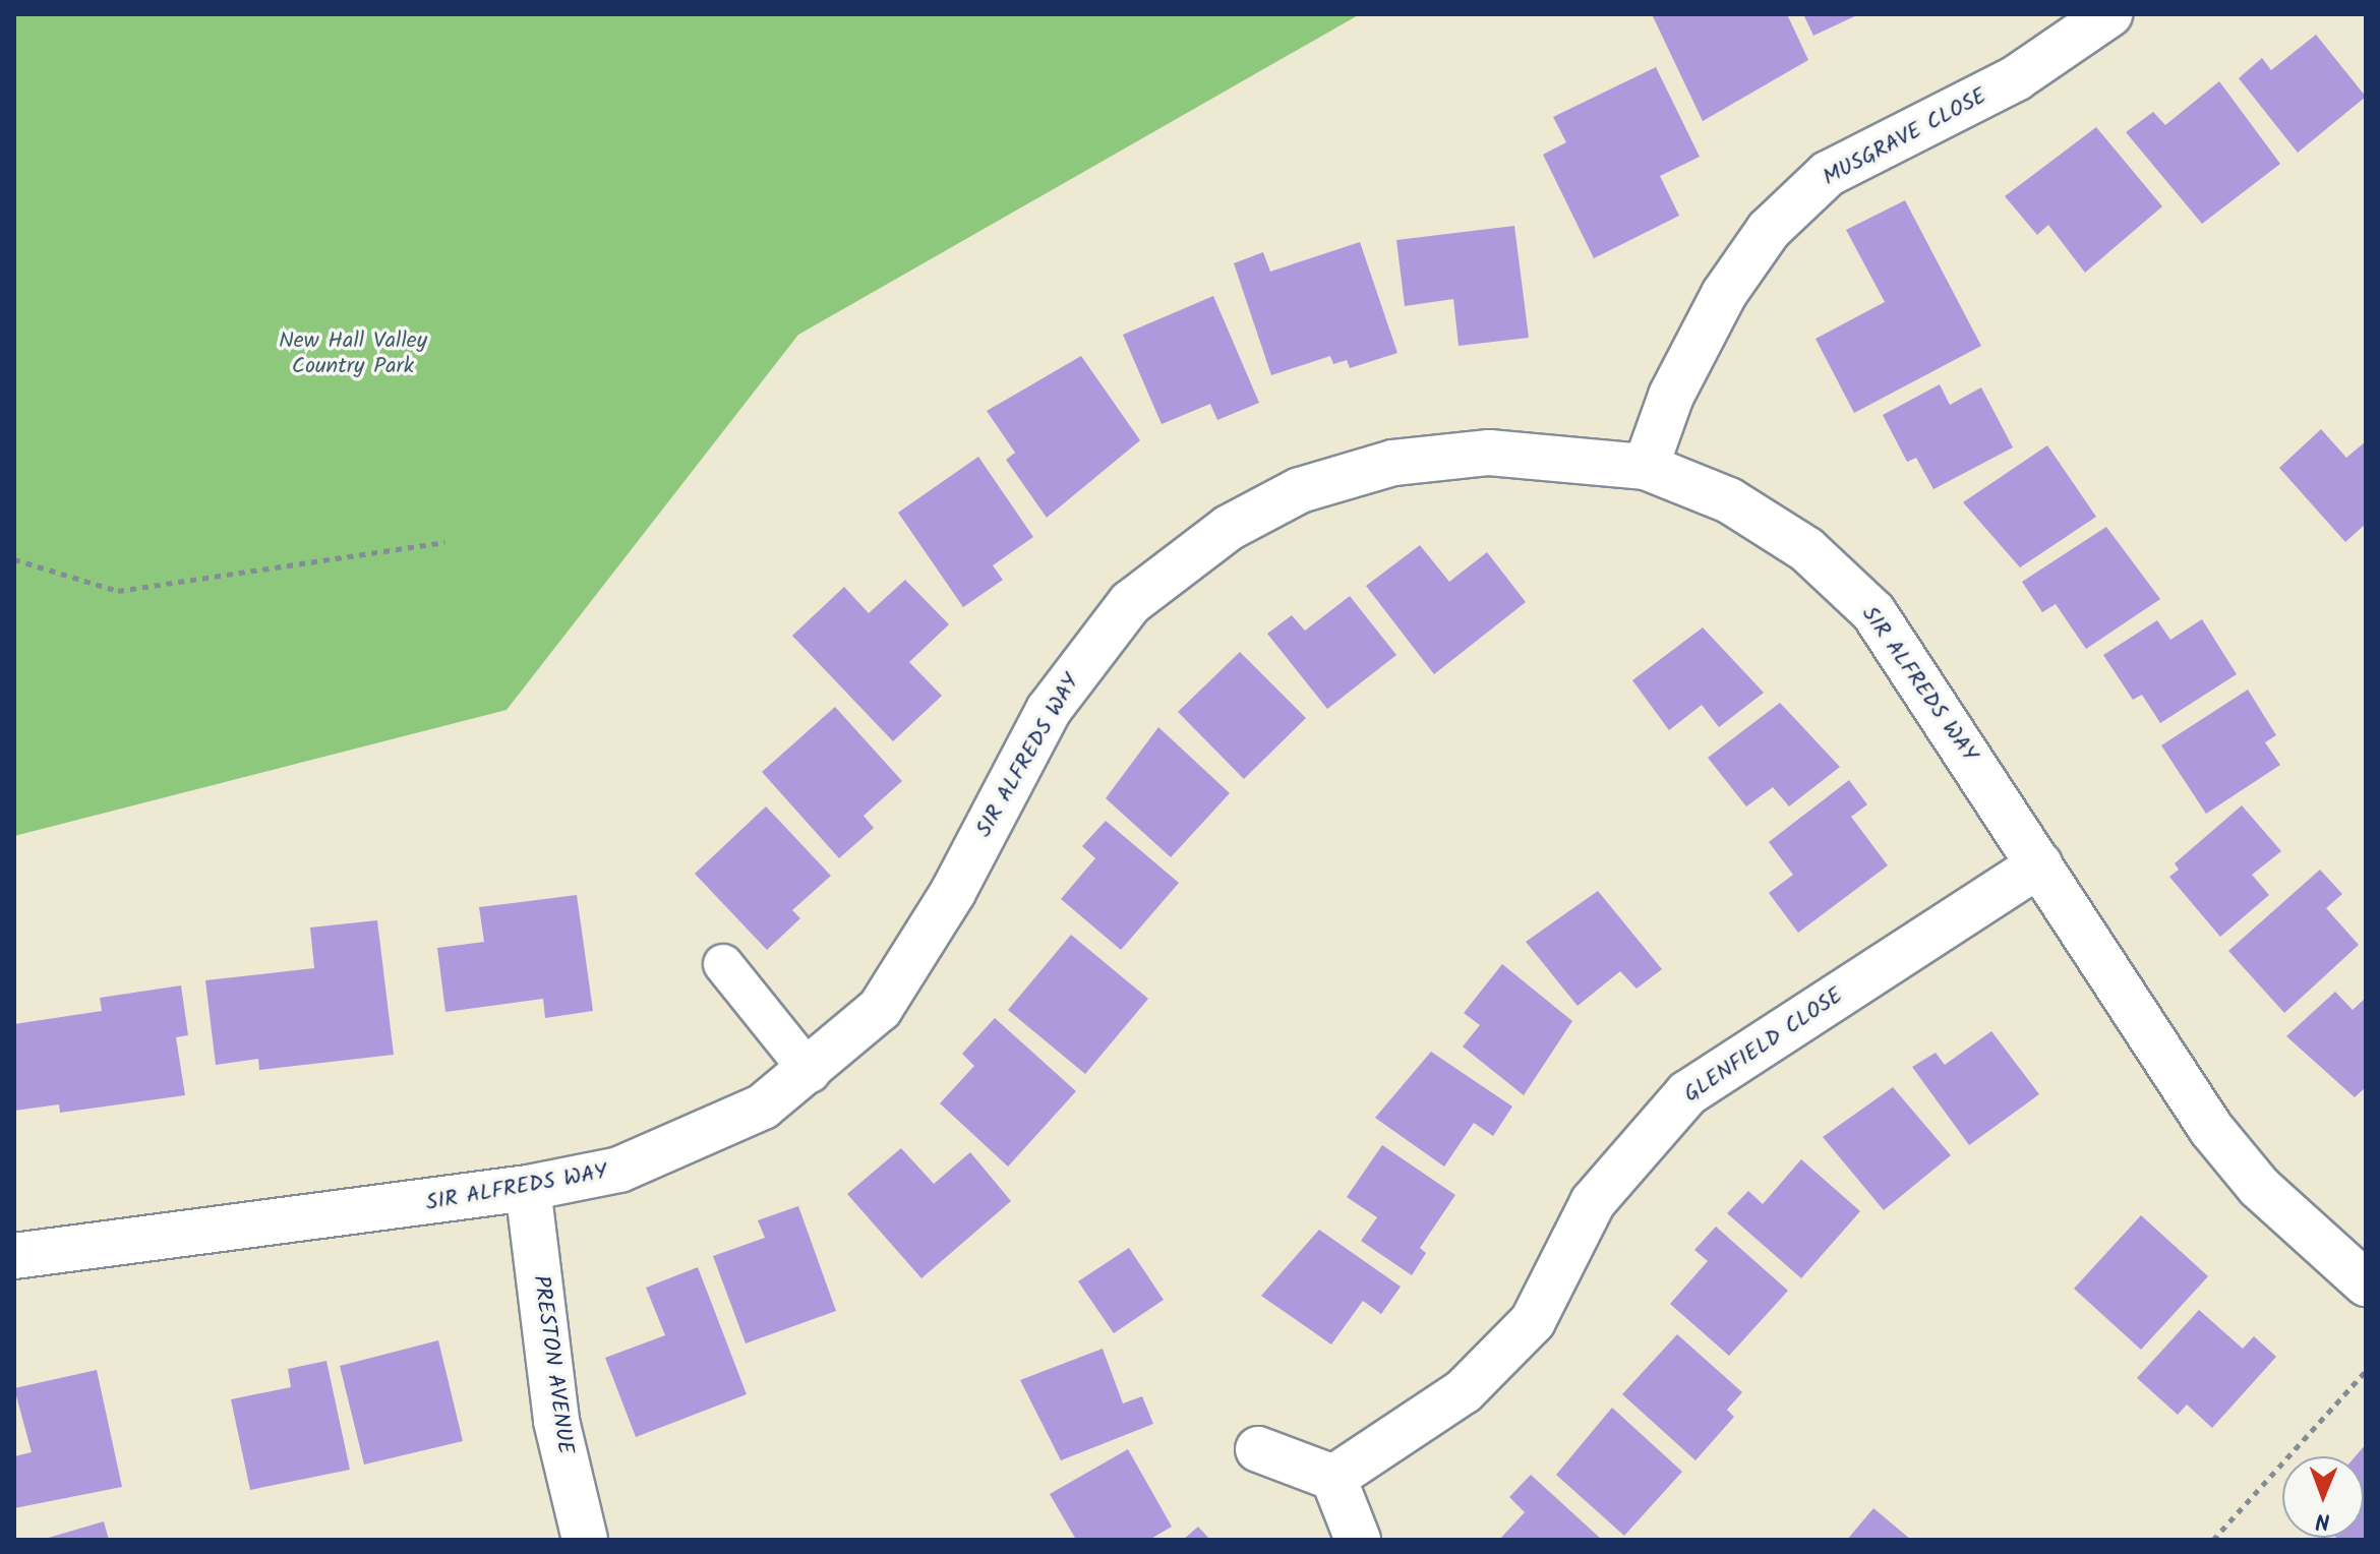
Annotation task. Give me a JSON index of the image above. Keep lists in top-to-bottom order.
{
  "streets": {
    "street": [
      "MUSGRAVE CLOSE",
      "SIR ALFREDS WAY",
      "GLENFIELD CLOSE",
      "PRESTON AVENUE"
    ]
  },
  "crossings": [
    ["MUSGRAVE CLOSE", "SIR ALFREDS WAY"],
    ["SIR ALFREDS WAY", "GLENFIELD CLOSE"],
    ["SIR ALFREDS WAY", "PRESTON AVENUE"]
  ],
  "parks": ["New Hall Valley Country Park"],
  "north": "bottom"
}
